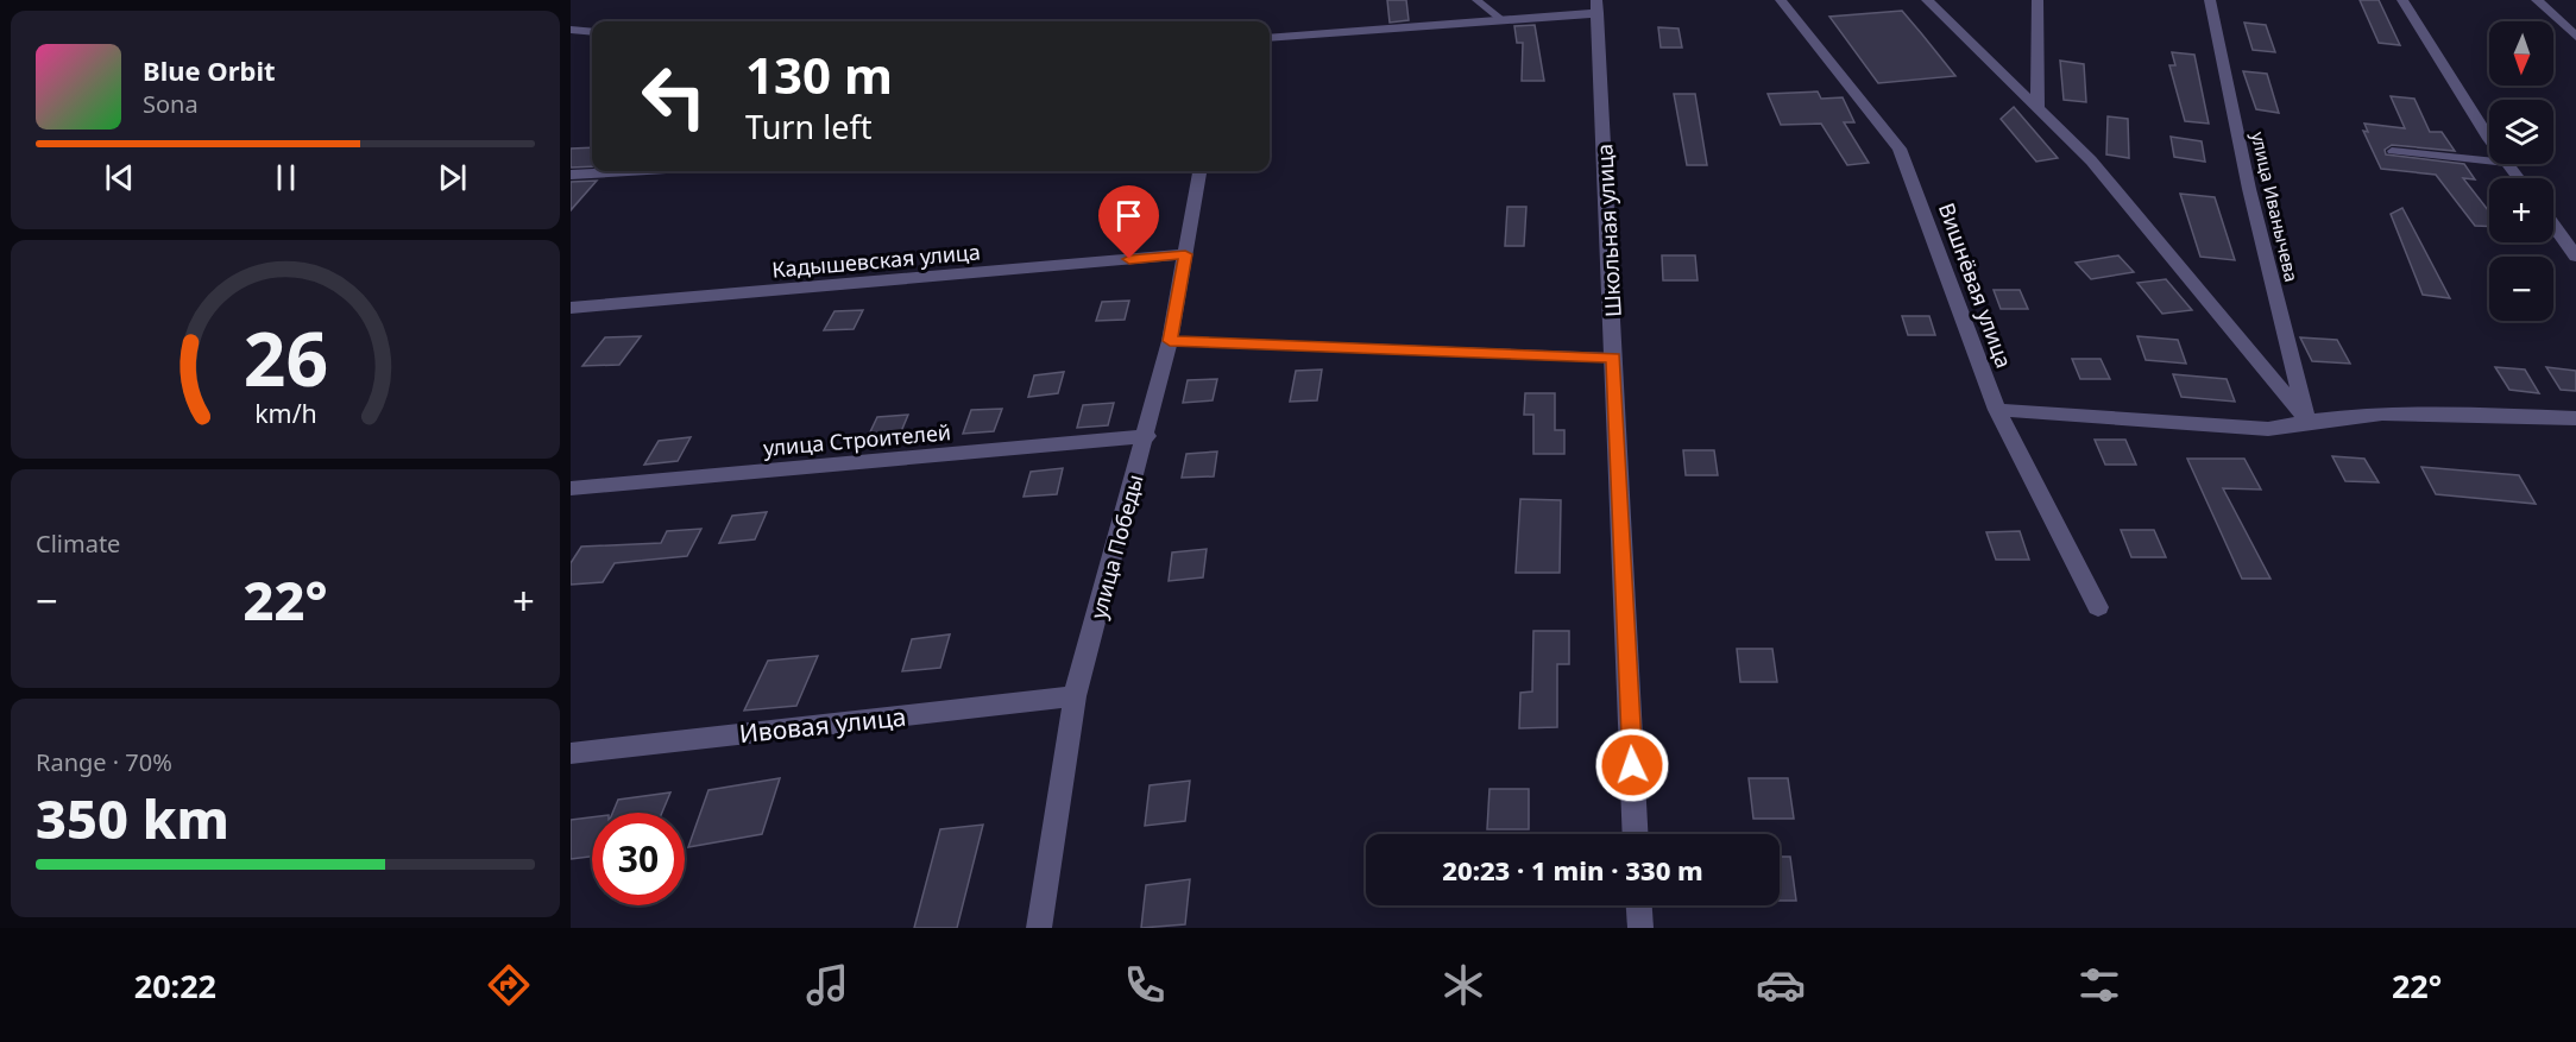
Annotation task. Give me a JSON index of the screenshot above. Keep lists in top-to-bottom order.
{
  "streets": {
    "street": [
      "улица Иванычева",
      "Школьная улица",
      "Кадышевская улица",
      "Вишнёвая улица",
      "улица Строителей",
      "улица Победы",
      "Ивовая улица"
    ]
  },
  "crossings": [
    ["Кадышевская улица", "улица Победы"],
    ["улица Строителей", "улица Победы"],
    ["улица Победы", "Ивовая улица"]
  ],
  "north": "bottom",
  "page": {
    "map_buttons": ["+", "−"],
    "turn": ["130 m", "Turn left"],
    "song": ["Blue Orbit", "Sona"],
    "tile": [
      "Climate",
      ["Range · 70%", "350 km"]
    ],
    "heat": ["−", "22°", "+"],
    "limit": "30",
    "trip": "20:23 · 1 min · 330 m",
    "tabs": ["20:22", "22°"],
    "gauge": ["26", "km/h"]
  }
}
